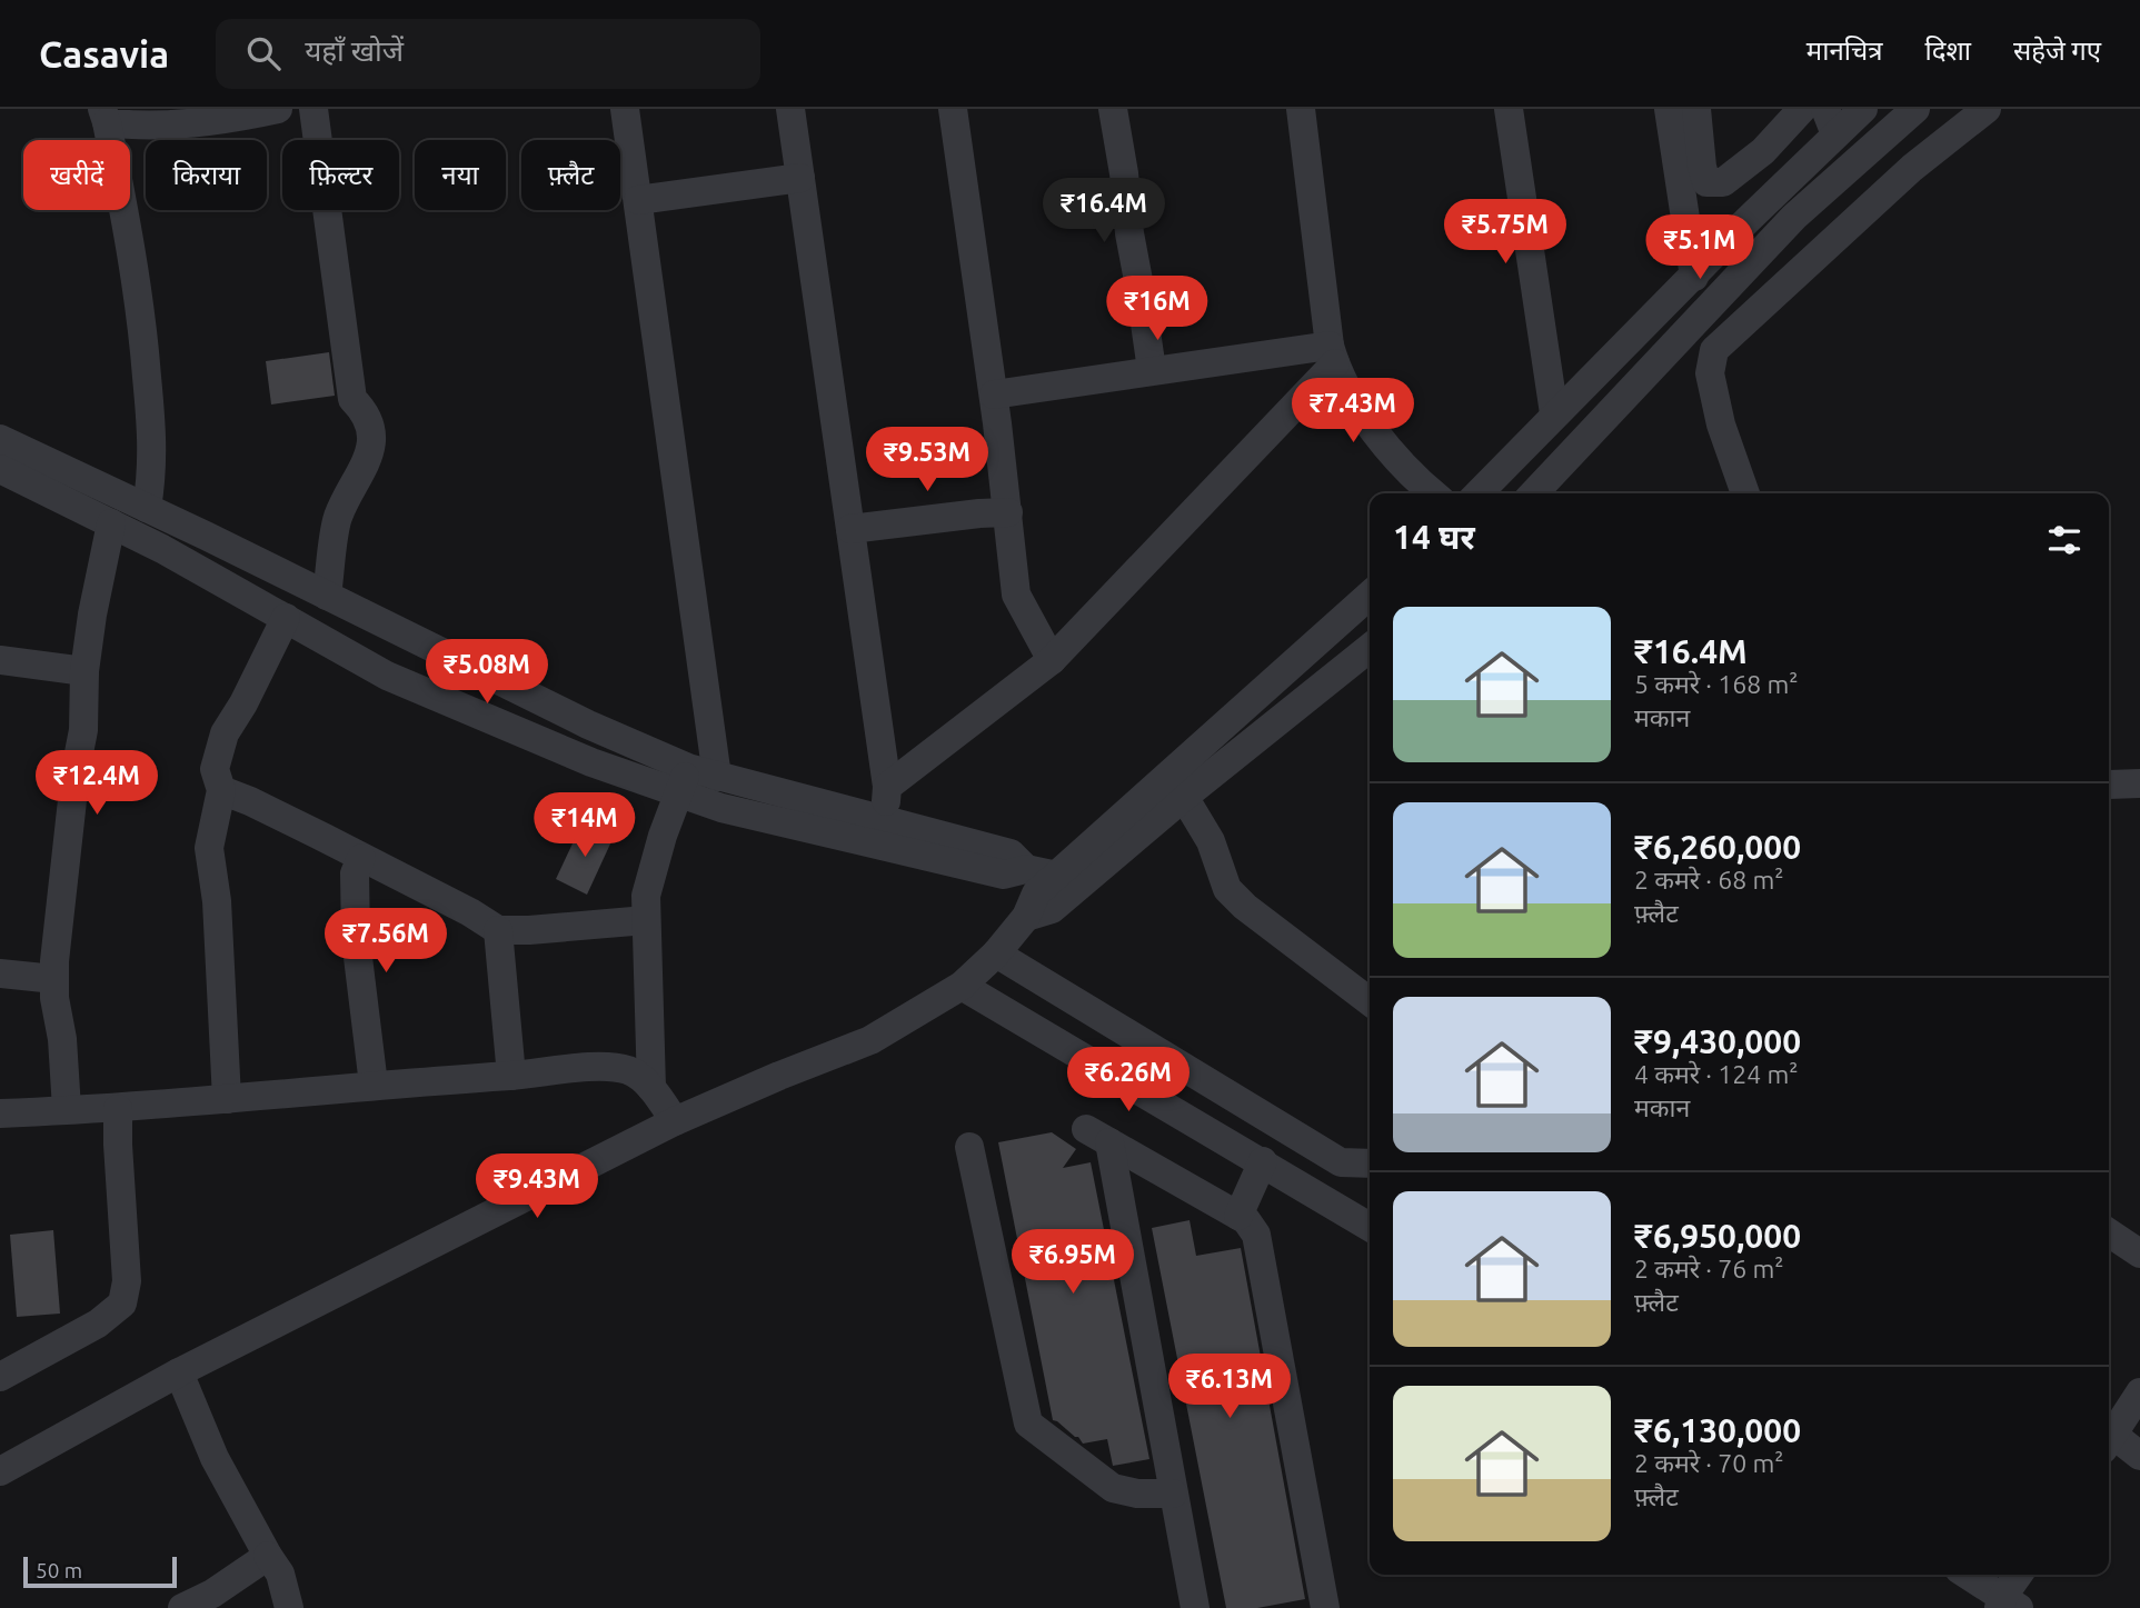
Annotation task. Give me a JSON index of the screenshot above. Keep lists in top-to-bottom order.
{
  "scale_bar": "50 m",
  "page": {
    "header": "Casavia",
    "search": "यहाँ खोजें",
    "nav": ["मानचित्र", "दिशा", "सहेजे गए"],
    "chip": [
      "खरीदें",
      "किराया",
      "फ़िल्टर",
      "नया",
      "फ़्लैट"
    ],
    "price": [
      "₹16.4M",
      "₹5.75M",
      "₹5.1M",
      "₹16M",
      "₹7.43M",
      "₹9.53M",
      "₹5.08M",
      "₹12.4M",
      "₹14M",
      "₹7.56M",
      "₹6.26M",
      "₹9.43M",
      "₹6.95M",
      "₹6.13M"
    ],
    "heading": "14 घर",
    "list": [
      {
        "name": "₹16.4M",
        "note": "5 कमरे · 168 m² · मकान"
      },
      {
        "name": "₹6,260,000",
        "note": "2 कमरे · 68 m² · फ़्लैट"
      },
      {
        "name": "₹9,430,000",
        "note": "4 कमरे · 124 m² · मकान"
      },
      {
        "name": "₹6,950,000",
        "note": "2 कमरे · 76 m² · फ़्लैट"
      },
      {
        "name": "₹6,130,000",
        "note": "2 कमरे · 70 m² · फ़्लैट"
      }
    ],
    "scale": "50 m"
  }
}
